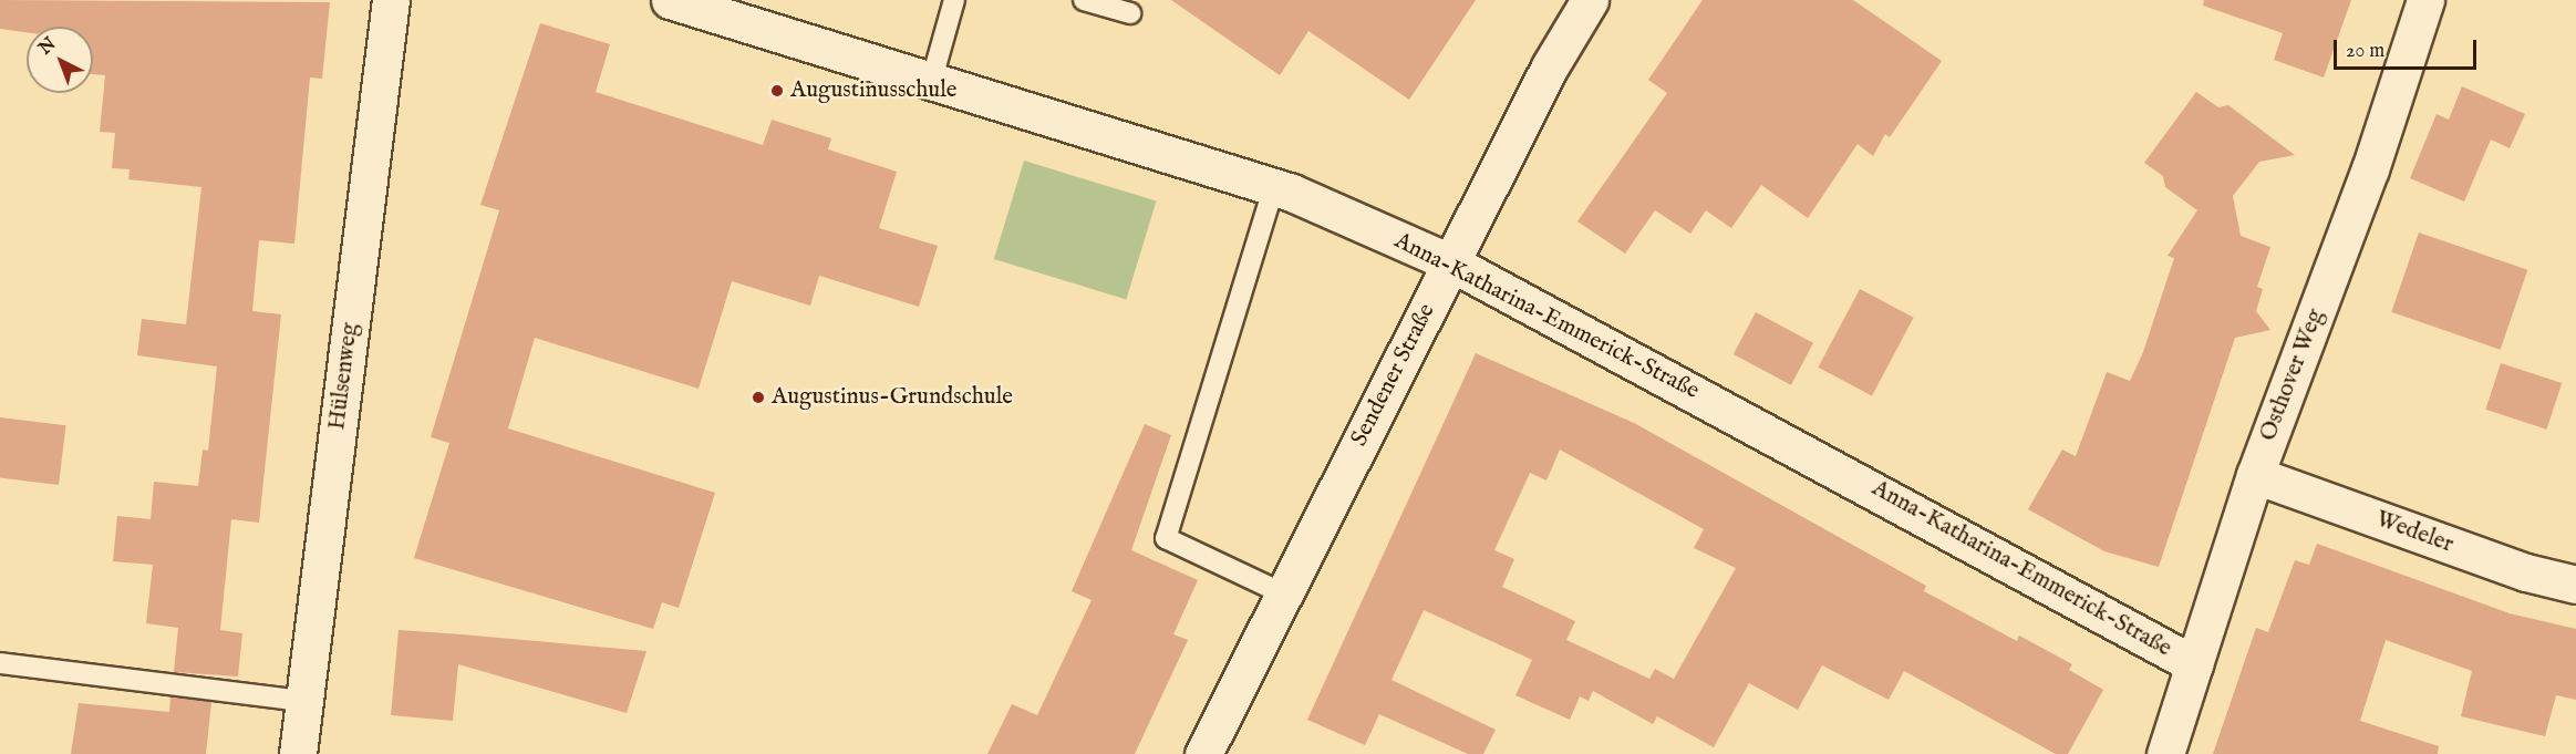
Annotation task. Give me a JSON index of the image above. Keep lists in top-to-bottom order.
{
  "streets": {
    "street": [
      "Anna-Katharina-Emmerick-Straße",
      "Sendener Straße",
      "Osthover Weg",
      "Hülsenweg",
      "Wedeler"
    ]
  },
  "crossings": [
    ["Anna-Katharina-Emmerick-Straße", "Sendener Straße"],
    ["Anna-Katharina-Emmerick-Straße", "Osthover Weg"],
    ["Osthover Weg", "Wedeler"]
  ],
  "places": ["Augustinusschule", "Augustinus-Grundschule"],
  "scale_bar": "20 m",
  "north": "top left"
}
